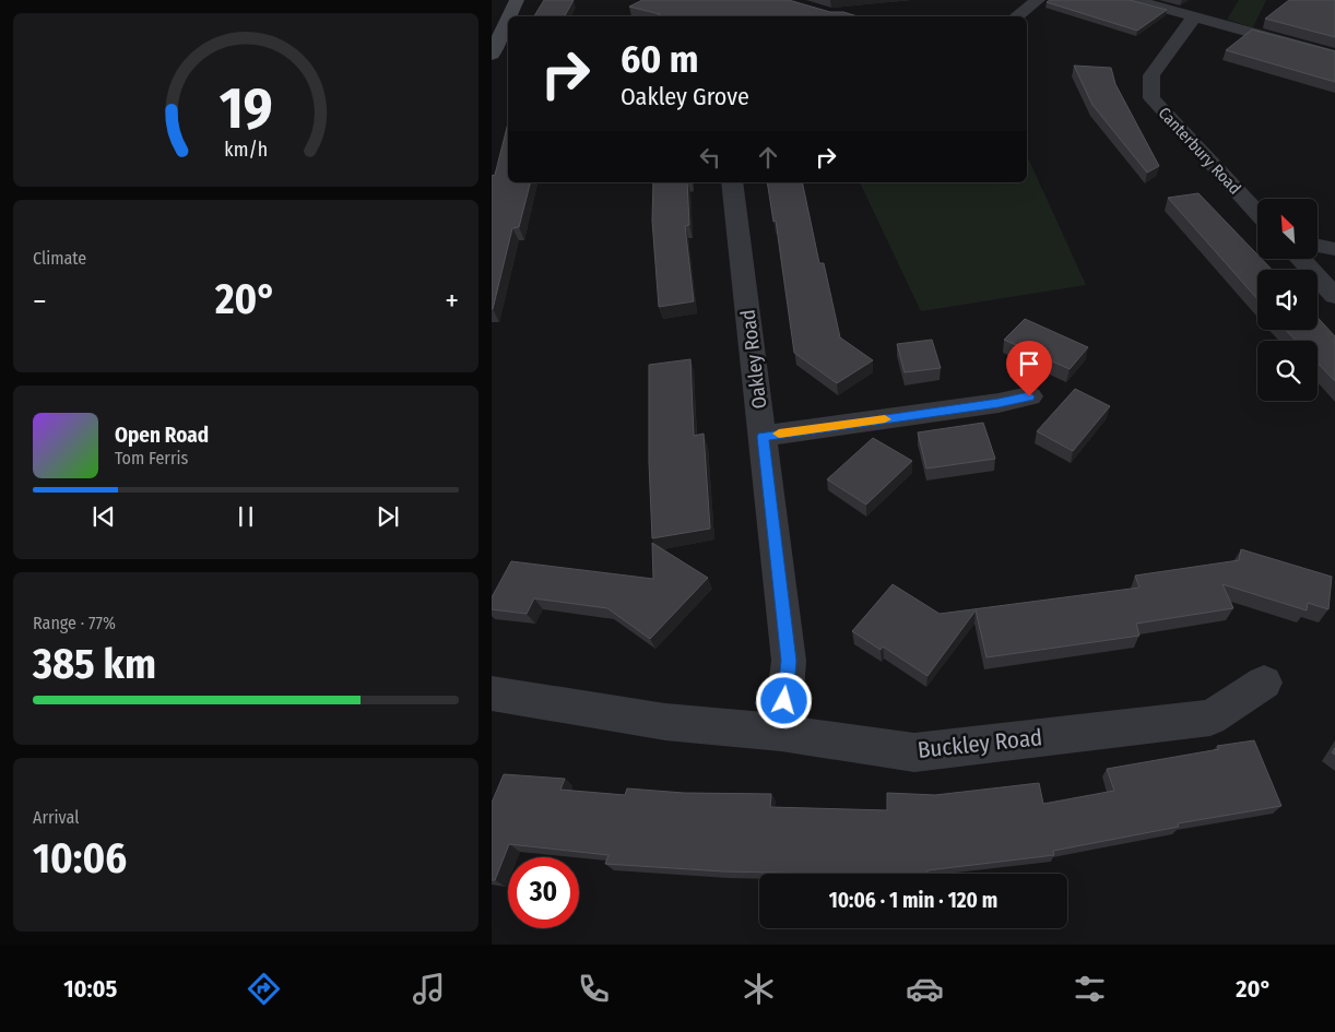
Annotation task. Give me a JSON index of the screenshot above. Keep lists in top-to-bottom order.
{
  "streets": {
    "street": ["Canterbury Road", "Oakley Road", "Buckley Road"]
  },
  "crossings": [
    ["Oakley Road", "Buckley Road"]
  ],
  "north": "top left",
  "page": {
    "turn": ["60 m", "Oakley Grove"],
    "tile": [
      "Climate",
      ["Range · 77%", "385 km"],
      ["Arrival", "10:06"]
    ],
    "heat": ["−", "20°", "+"],
    "song": ["Open Road", "Tom Ferris"],
    "limit": "30",
    "trip": "10:06 · 1 min · 120 m",
    "tabs": ["10:05", "20°"],
    "gauge": ["19", "km/h"]
  }
}
